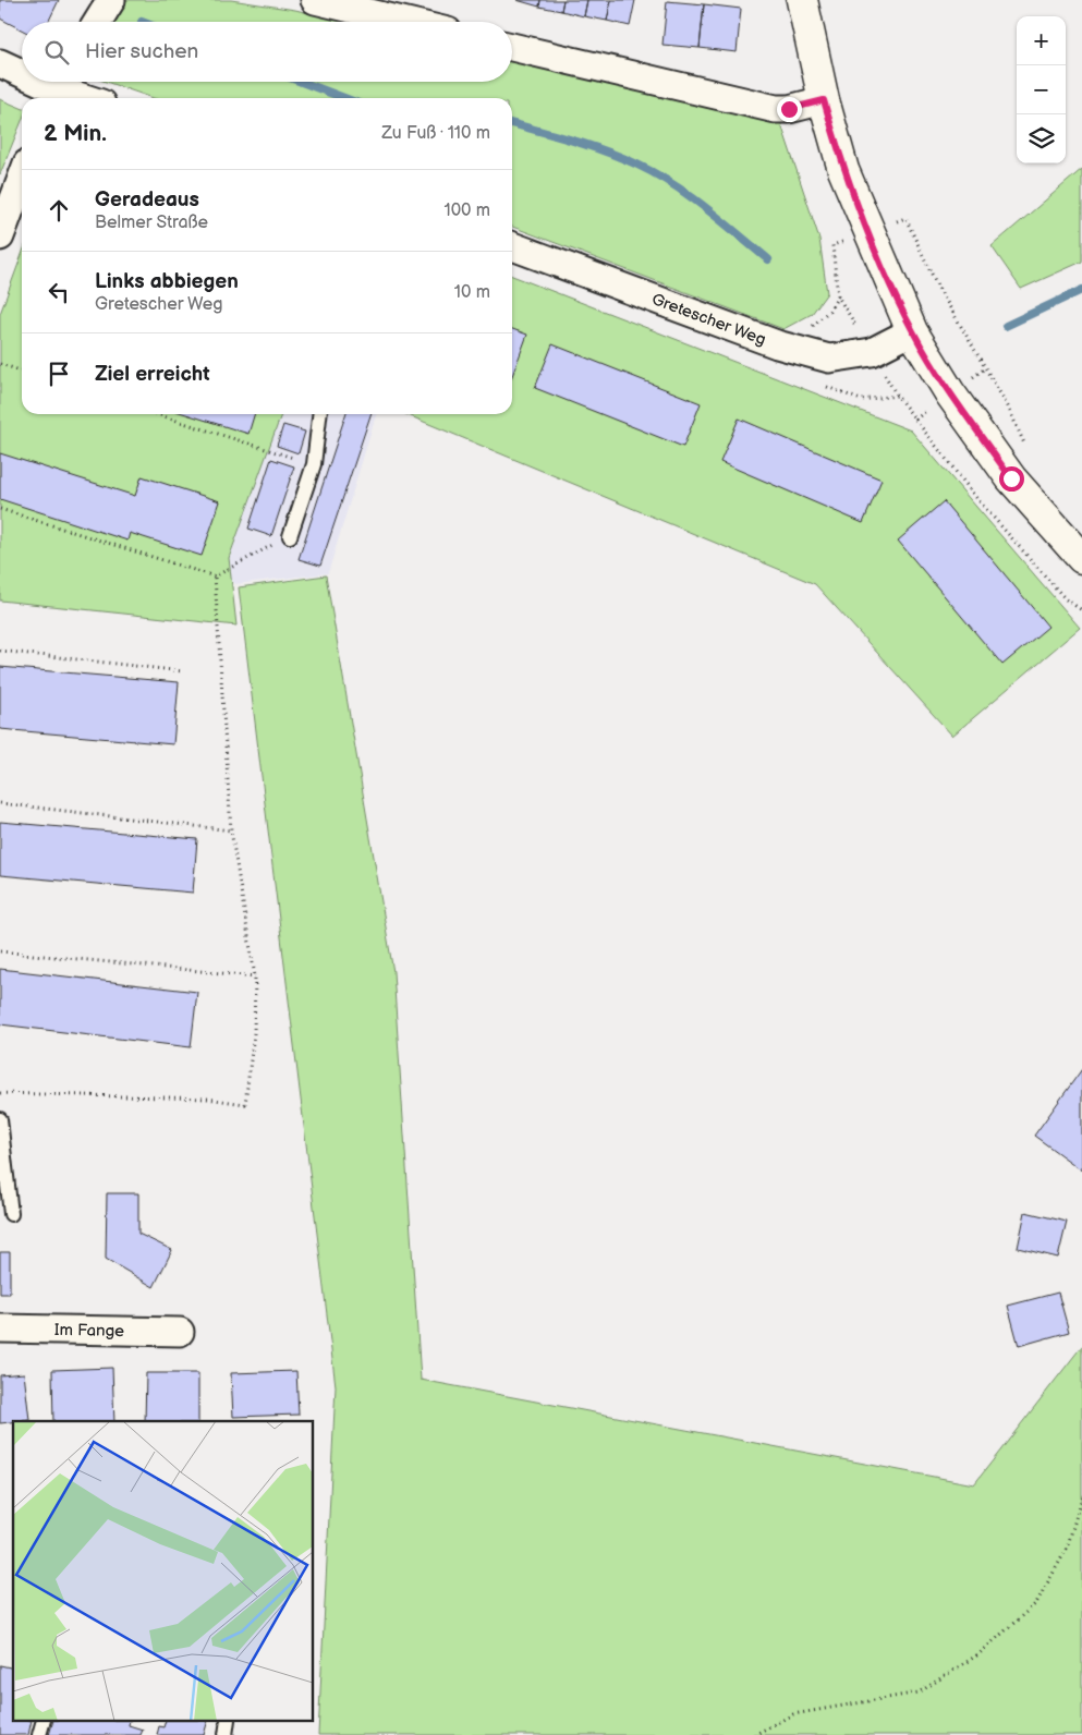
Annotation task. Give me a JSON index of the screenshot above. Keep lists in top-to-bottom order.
{
  "streets": {
    "street": ["Gretescher Weg", "Im Fange"]
  },
  "page": {
    "map_buttons": ["+", "−"],
    "search": "Hier suchen",
    "heading": ["2 Min.", "Zu Fuß · 110 m"],
    "list": [
      ["Geradeaus", "Belmer Straße", "100 m"],
      ["Links abbiegen", "Gretescher Weg", "10 m"],
      "Ziel erreicht"
    ]
  }
}
